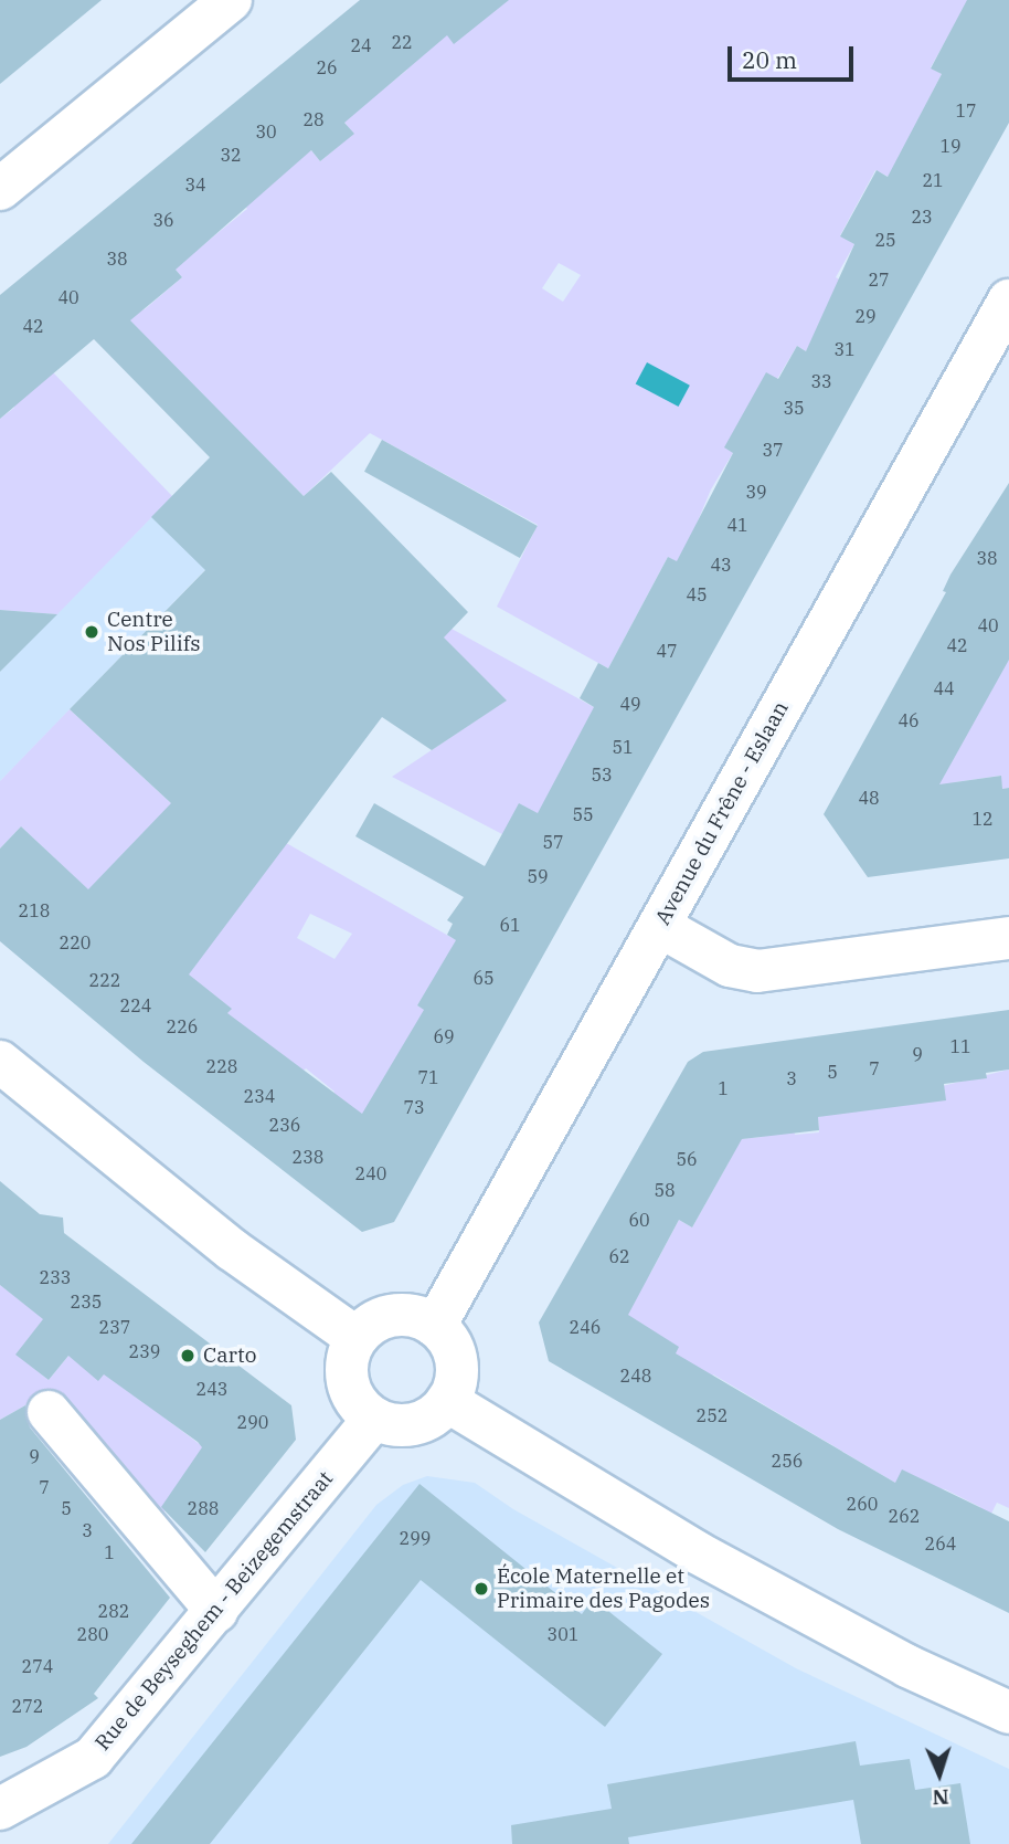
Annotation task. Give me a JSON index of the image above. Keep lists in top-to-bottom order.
{
  "streets": {
    "street": ["Avenue du Frêne - Eslaan", "Rue de Beyseghem - Beizegemstraat"]
  },
  "crossings": [
    ["Avenue du Frêne - Eslaan", "Rue de Beyseghem - Beizegemstraat"]
  ],
  "places": ["Centre Nos Pilifs", "Carto", "École Maternelle et Primaire des Pagodes"],
  "house_numbers": [
    "22",
    "24",
    "26",
    "17",
    "28",
    "30",
    "19",
    "32",
    "21",
    "34",
    "23",
    "36",
    "25",
    "38",
    "27",
    "40",
    "29",
    "42",
    "31",
    "33",
    "35",
    "37",
    "39",
    "41",
    "38",
    "43",
    "45",
    "40",
    "42",
    "47",
    "44",
    "49",
    "46",
    "51",
    "53",
    "48",
    "55",
    "12",
    "57",
    "59",
    "218",
    "61",
    "220",
    "65",
    "222",
    "224",
    "226",
    "69",
    "11",
    "9",
    "228",
    "7",
    "5",
    "71",
    "3",
    "1",
    "234",
    "73",
    "236",
    "238",
    "56",
    "240",
    "58",
    "60",
    "62",
    "233",
    "235",
    "237",
    "246",
    "239",
    "248",
    "243",
    "252",
    "290",
    "9",
    "256",
    "7",
    "260",
    "5",
    "288",
    "262",
    "3",
    "299",
    "264",
    "1",
    "282",
    "280",
    "301",
    "274",
    "272"
  ],
  "scale_bar": "20 m",
  "north": "bottom"
}
